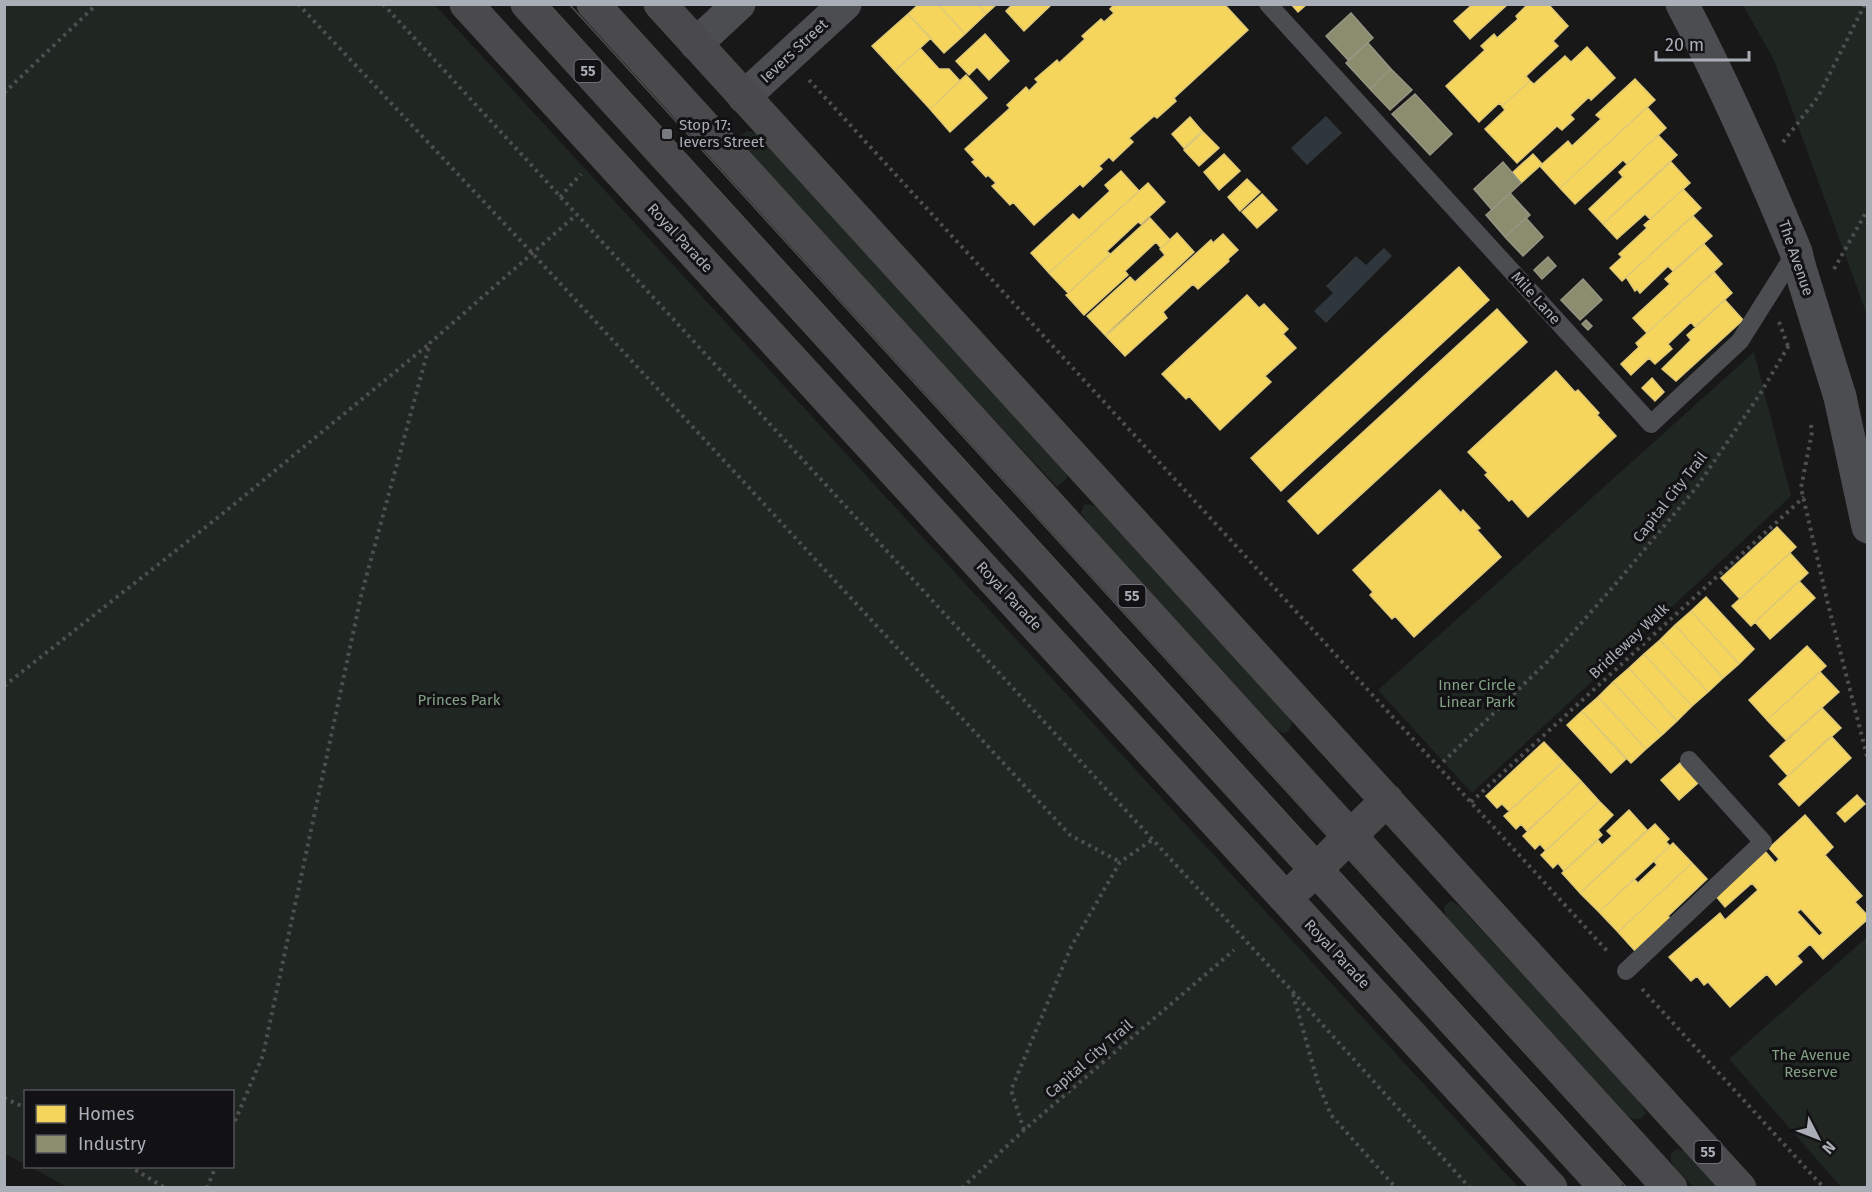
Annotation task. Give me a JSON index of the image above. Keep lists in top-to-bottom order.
{
  "streets": {
    "highway": ["55", "Royal Parade"],
    "street": ["Ievers Street", "The Avenue"],
    "lane": ["Mile Lane"],
    "path": ["Capital City Trail", "Bridleway Walk"]
  },
  "crossings": [
    ["Ievers Street", "55"],
    ["The Avenue", "Mile Lane"]
  ],
  "parks": ["Inner Circle Linear Park", "Princes Park", "The Avenue Reserve"],
  "places": {
    "transit": ["Stop 17: Ievers Street"]
  },
  "legend": ["Homes", "Industry"],
  "scale_bar": "20 m",
  "north": "bottom right"
}
